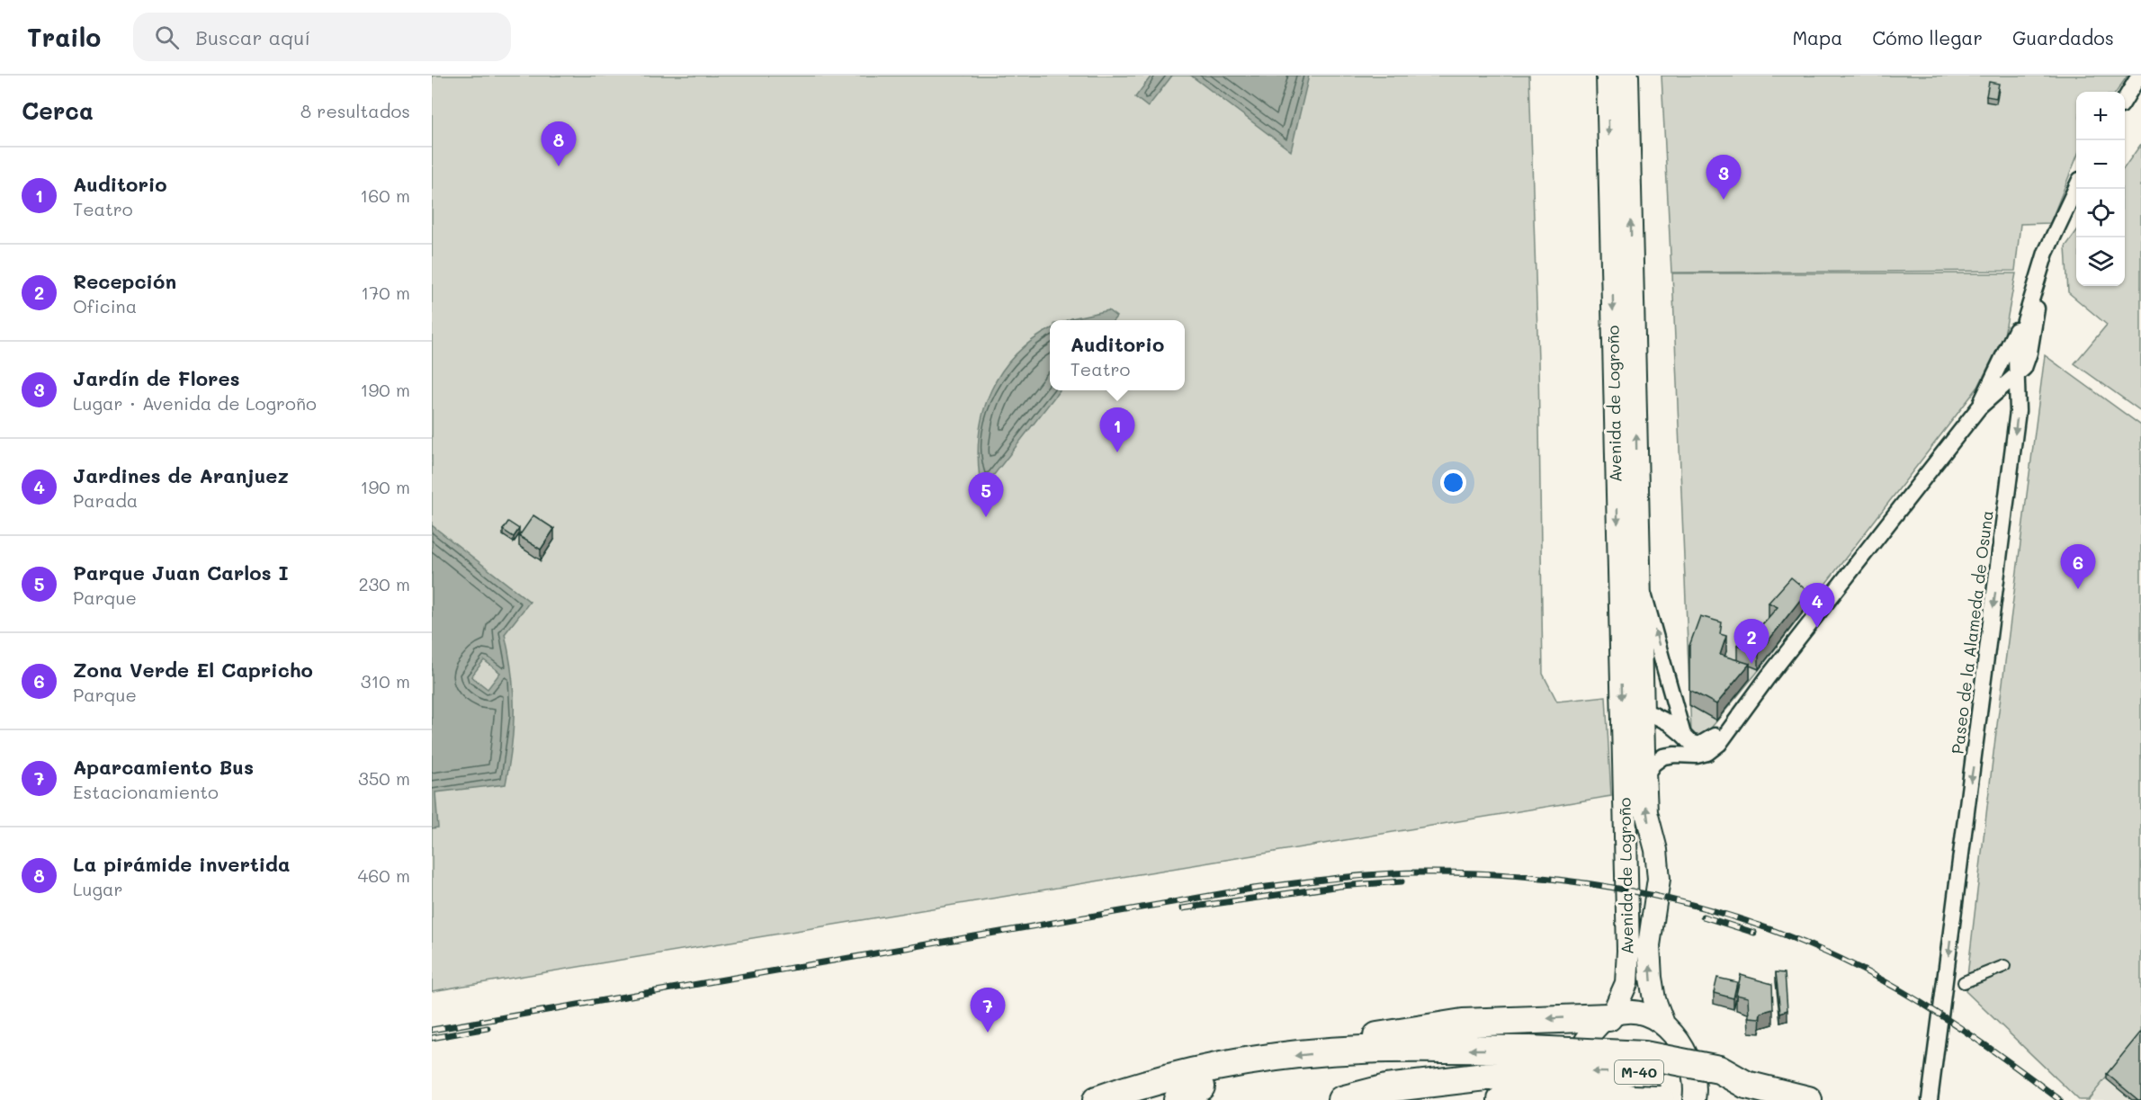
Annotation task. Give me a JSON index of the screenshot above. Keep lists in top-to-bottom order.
{
  "streets": {
    "highway": ["M-40"],
    "main road": ["Avenida de Logroño"],
    "street": ["Paseo de la Alameda de Osuna"]
  },
  "one_way": ["Paseo de la Alameda de Osuna"],
  "page": {
    "header": "Trailo",
    "search": "Buscar aquí",
    "nav": ["Mapa", "Cómo llegar", "Guardados"],
    "heading": ["Cerca", "8 resultados"],
    "map_buttons": ["+", "−"],
    "pins": [
      "8",
      "3",
      "1",
      "5",
      "6",
      "4",
      "2",
      "7"
    ],
    "list": [
      {
        "mark": "1",
        "name": "Auditorio",
        "note": "Teatro",
        "value": "160 m"
      },
      {
        "mark": "2",
        "name": "Recepción",
        "note": "Oficina",
        "value": "170 m"
      },
      {
        "mark": "3",
        "name": "Jardín de Flores",
        "note": "Lugar · Avenida de Logroño",
        "value": "190 m"
      },
      {
        "mark": "4",
        "name": "Jardines de Aranjuez",
        "note": "Parada",
        "value": "190 m"
      },
      {
        "mark": "5",
        "name": "Parque Juan Carlos I",
        "note": "Parque",
        "value": "230 m"
      },
      {
        "mark": "6",
        "name": "Zona Verde El Capricho",
        "note": "Parque",
        "value": "310 m"
      },
      {
        "mark": "7",
        "name": "Aparcamiento Bus",
        "note": "Estacionamiento",
        "value": "350 m"
      },
      {
        "mark": "8",
        "name": "La pirámide invertida",
        "note": "Lugar",
        "value": "460 m"
      }
    ],
    "popup": ["Auditorio", "Teatro"]
  }
}
